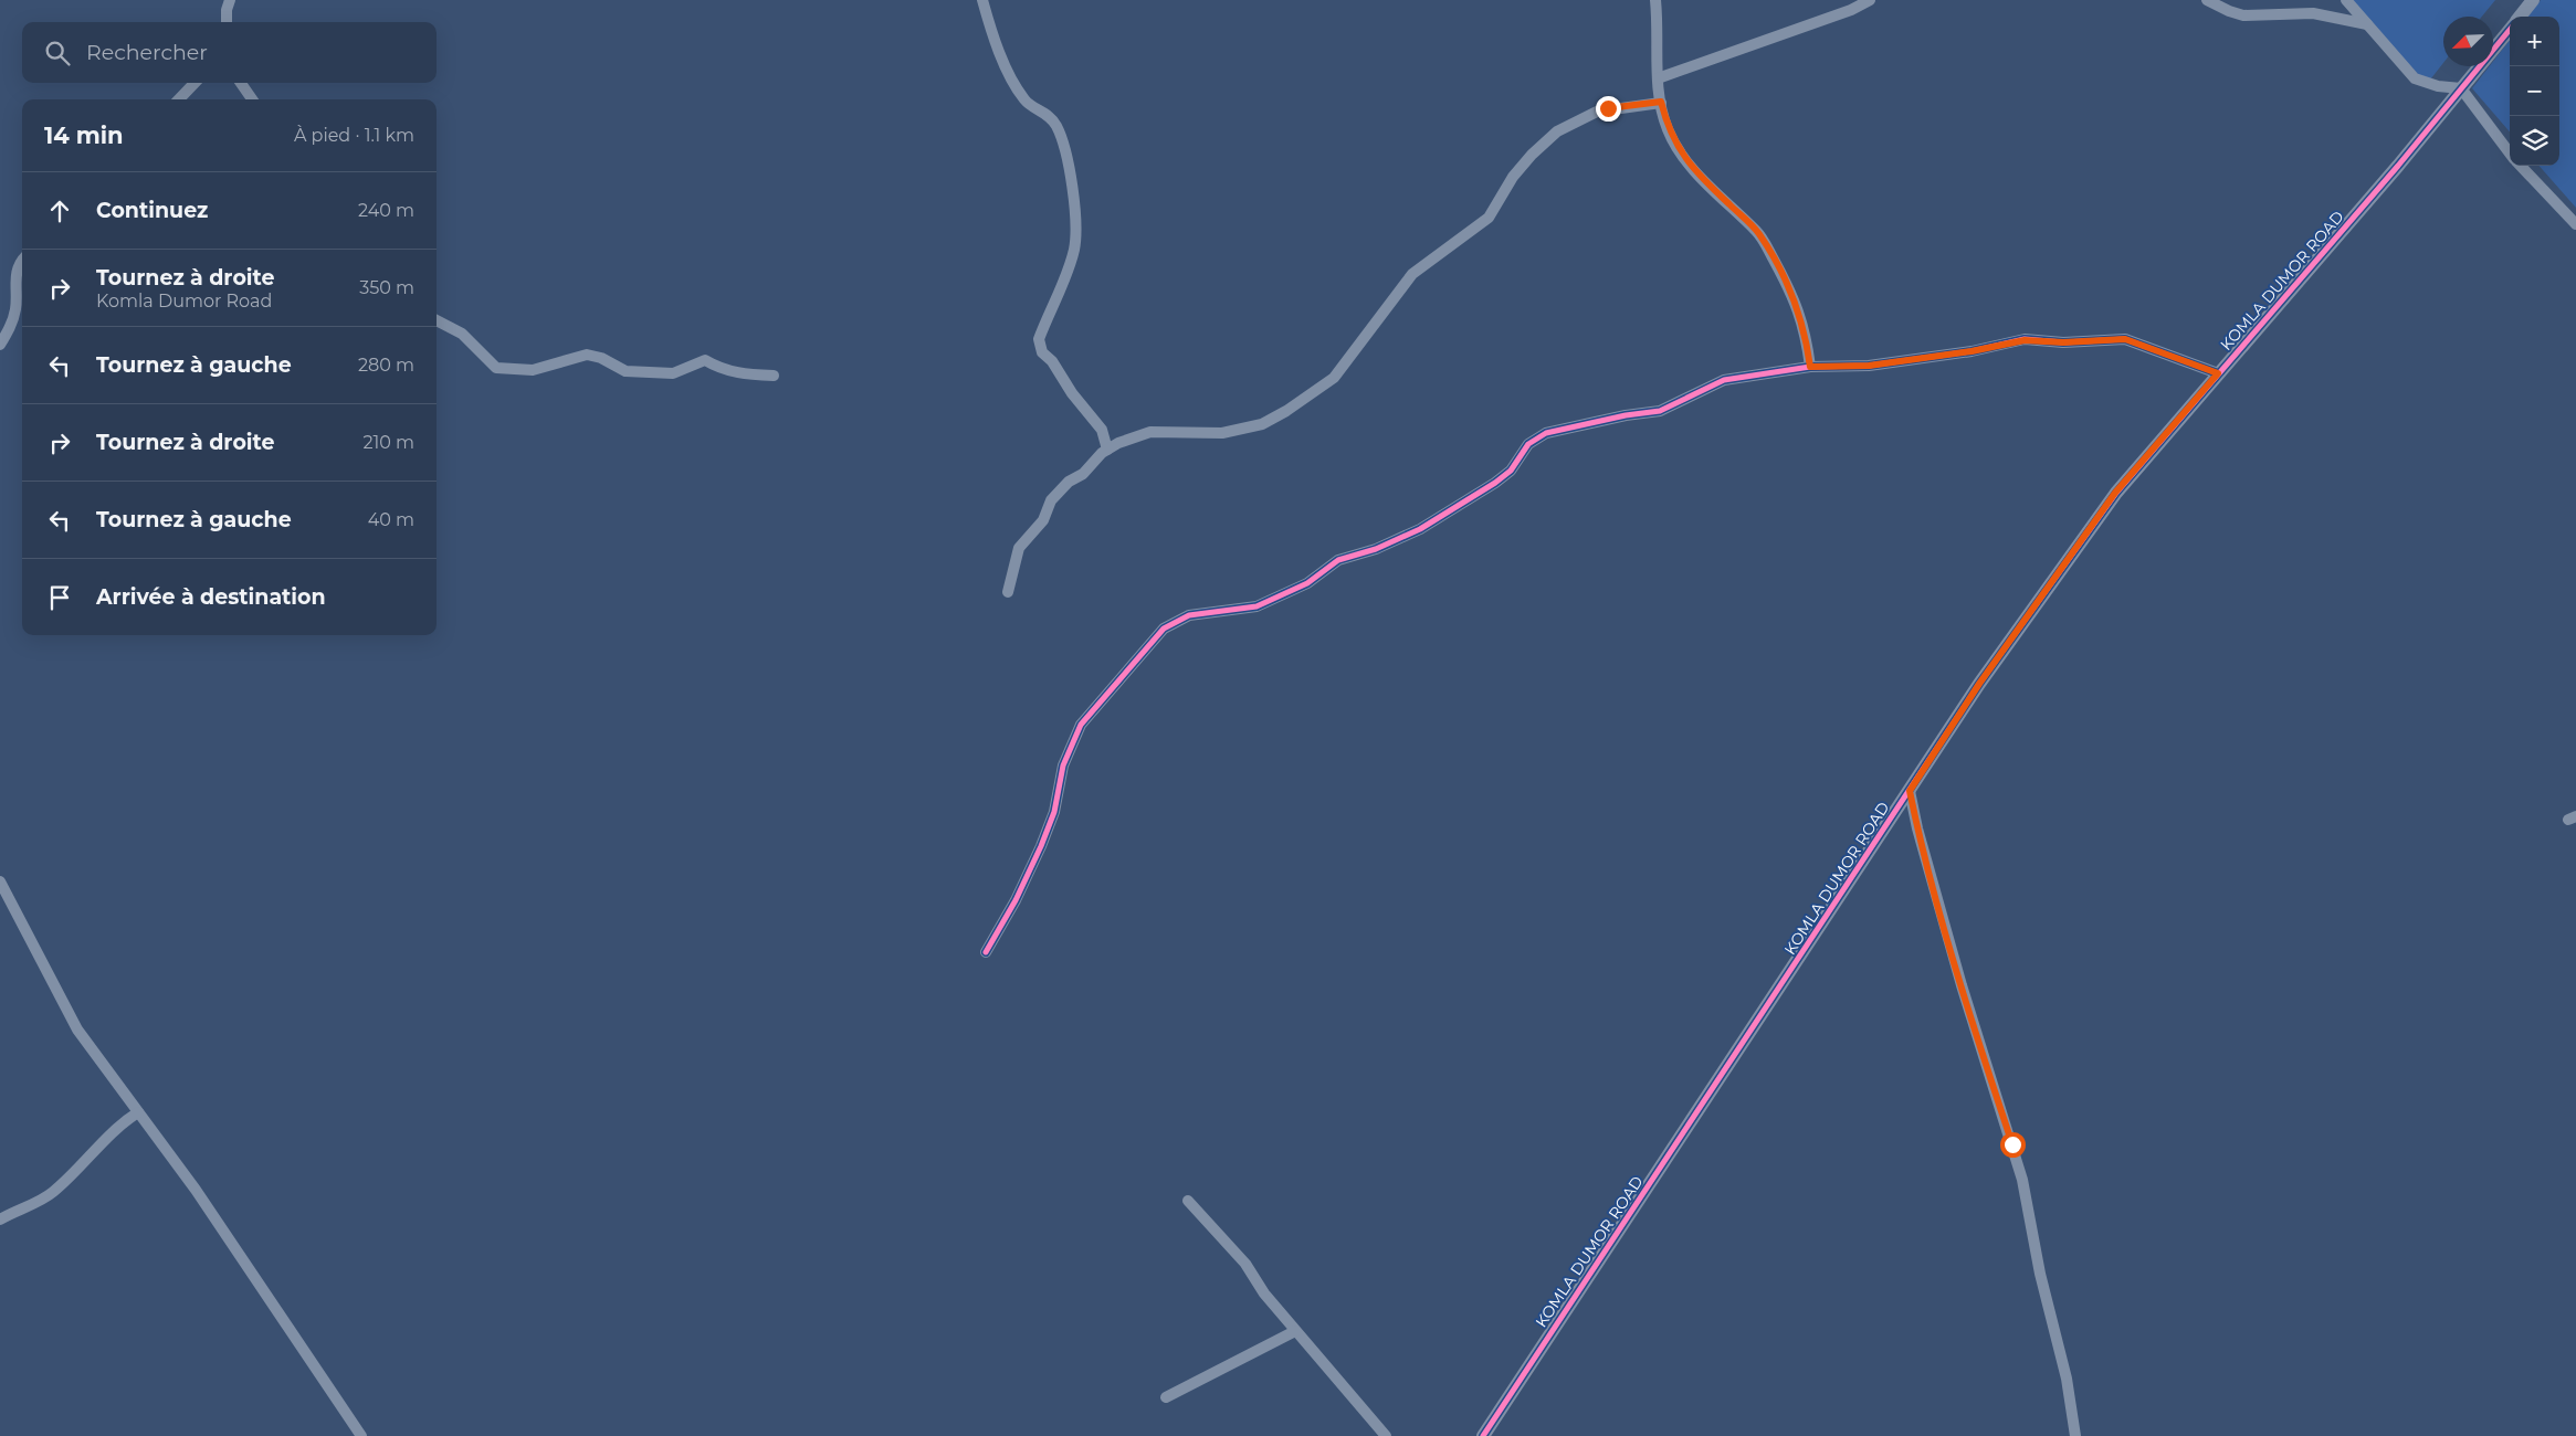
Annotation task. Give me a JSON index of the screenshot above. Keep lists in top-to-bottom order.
{
  "streets": {
    "street": ["KOMLA DUMOR ROAD"]
  },
  "north": "bottom left",
  "page": {
    "map_buttons": ["+", "−"],
    "search": "Rechercher",
    "heading": ["14 min", "À pied · 1.1 km"],
    "list": [
      ["Continuez", "240 m"],
      ["Tournez à droite", "Komla Dumor Road", "350 m"],
      ["Tournez à gauche", "280 m"],
      ["Tournez à droite", "210 m"],
      ["Tournez à gauche", "40 m"],
      "Arrivée à destination"
    ]
  }
}
